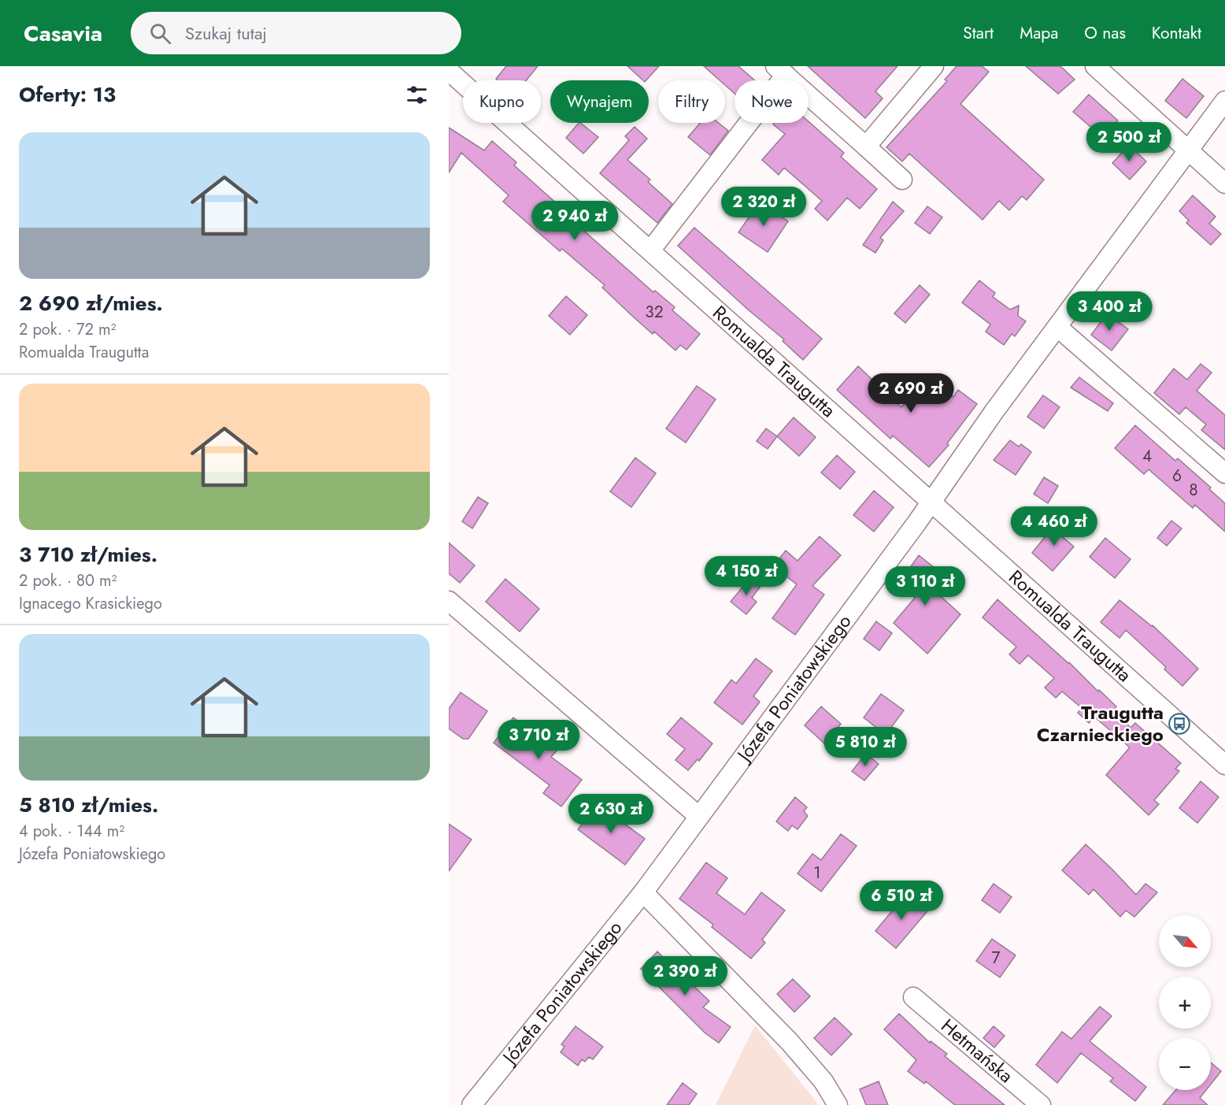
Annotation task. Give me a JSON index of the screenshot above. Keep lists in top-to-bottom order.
{
  "streets": {
    "street": ["Romualda Traugutta", "Józefa Poniatowskiego", "Hetmańska"]
  },
  "crossings": [
    ["Romualda Traugutta", "Józefa Poniatowskiego"]
  ],
  "places": {
    "bus stop": ["Traugutta Czarnieckiego"]
  },
  "house_numbers": [
    "32",
    "4",
    "6",
    "8",
    "1",
    "7"
  ],
  "north": "bottom right",
  "page": {
    "header": "Casavia",
    "search": "Szukaj tutaj",
    "nav": [
      "Start",
      "Mapa",
      "O nas",
      "Kontakt"
    ],
    "heading": "Oferty: 13",
    "chip": [
      "Kupno",
      "Wynajem",
      "Filtry",
      "Nowe"
    ],
    "price": [
      "2 500 zł",
      "2 320 zł",
      "2 940 zł",
      "3 400 zł",
      "2 690 zł",
      "4 460 zł",
      "4 150 zł",
      "3 110 zł",
      "3 710 zł",
      "5 810 zł",
      "2 630 zł",
      "6 510 zł",
      "2 390 zł"
    ],
    "list": [
      {
        "name": "2 690 zł/mies.",
        "note": "2 pok. · 72 m² · Romualda Traugutta"
      },
      {
        "name": "3 710 zł/mies.",
        "note": "2 pok. · 80 m² · Ignacego Krasickiego"
      },
      {
        "name": "5 810 zł/mies.",
        "note": "4 pok. · 144 m² · Józefa Poniatowskiego"
      }
    ],
    "map_buttons": ["+", "−"]
  }
}
